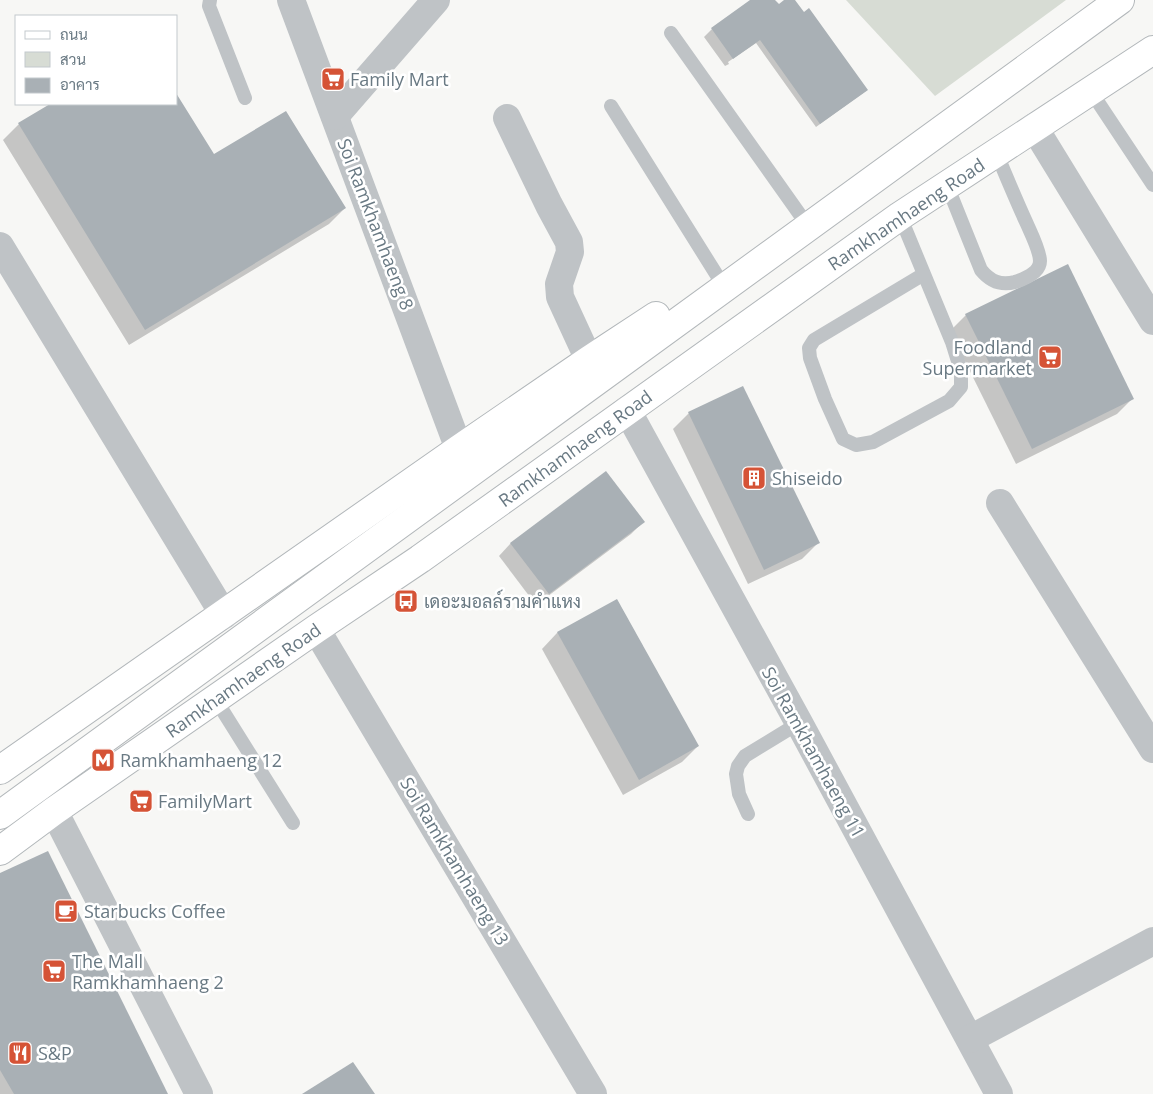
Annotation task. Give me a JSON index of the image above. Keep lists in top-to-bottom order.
{
  "streets": {
    "main road": ["Ramkhamhaeng Road"],
    "street": ["Soi Ramkhamhaeng 8", "Soi Ramkhamhaeng 11", "Soi Ramkhamhaeng 13"]
  },
  "crossings": [
    ["Ramkhamhaeng Road", "Soi Ramkhamhaeng 8"],
    ["Ramkhamhaeng Road", "Soi Ramkhamhaeng 11"],
    ["Ramkhamhaeng Road", "Soi Ramkhamhaeng 13"]
  ],
  "places": {
    "supermarket": [
      "Family Mart",
      "Foodland Supermarket",
      "FamilyMart",
      "The Mall Ramkhamhaeng 2"
    ],
    "building": ["Shiseido"],
    "bus stop": ["เดอะมอลล์รามคำแหง"],
    "metro station": ["Ramkhamhaeng 12"],
    "cafe": ["Starbucks Coffee"],
    "restaurant": ["S&P"]
  },
  "legend": ["ถนน", "สวน", "อาคาร"]
}
